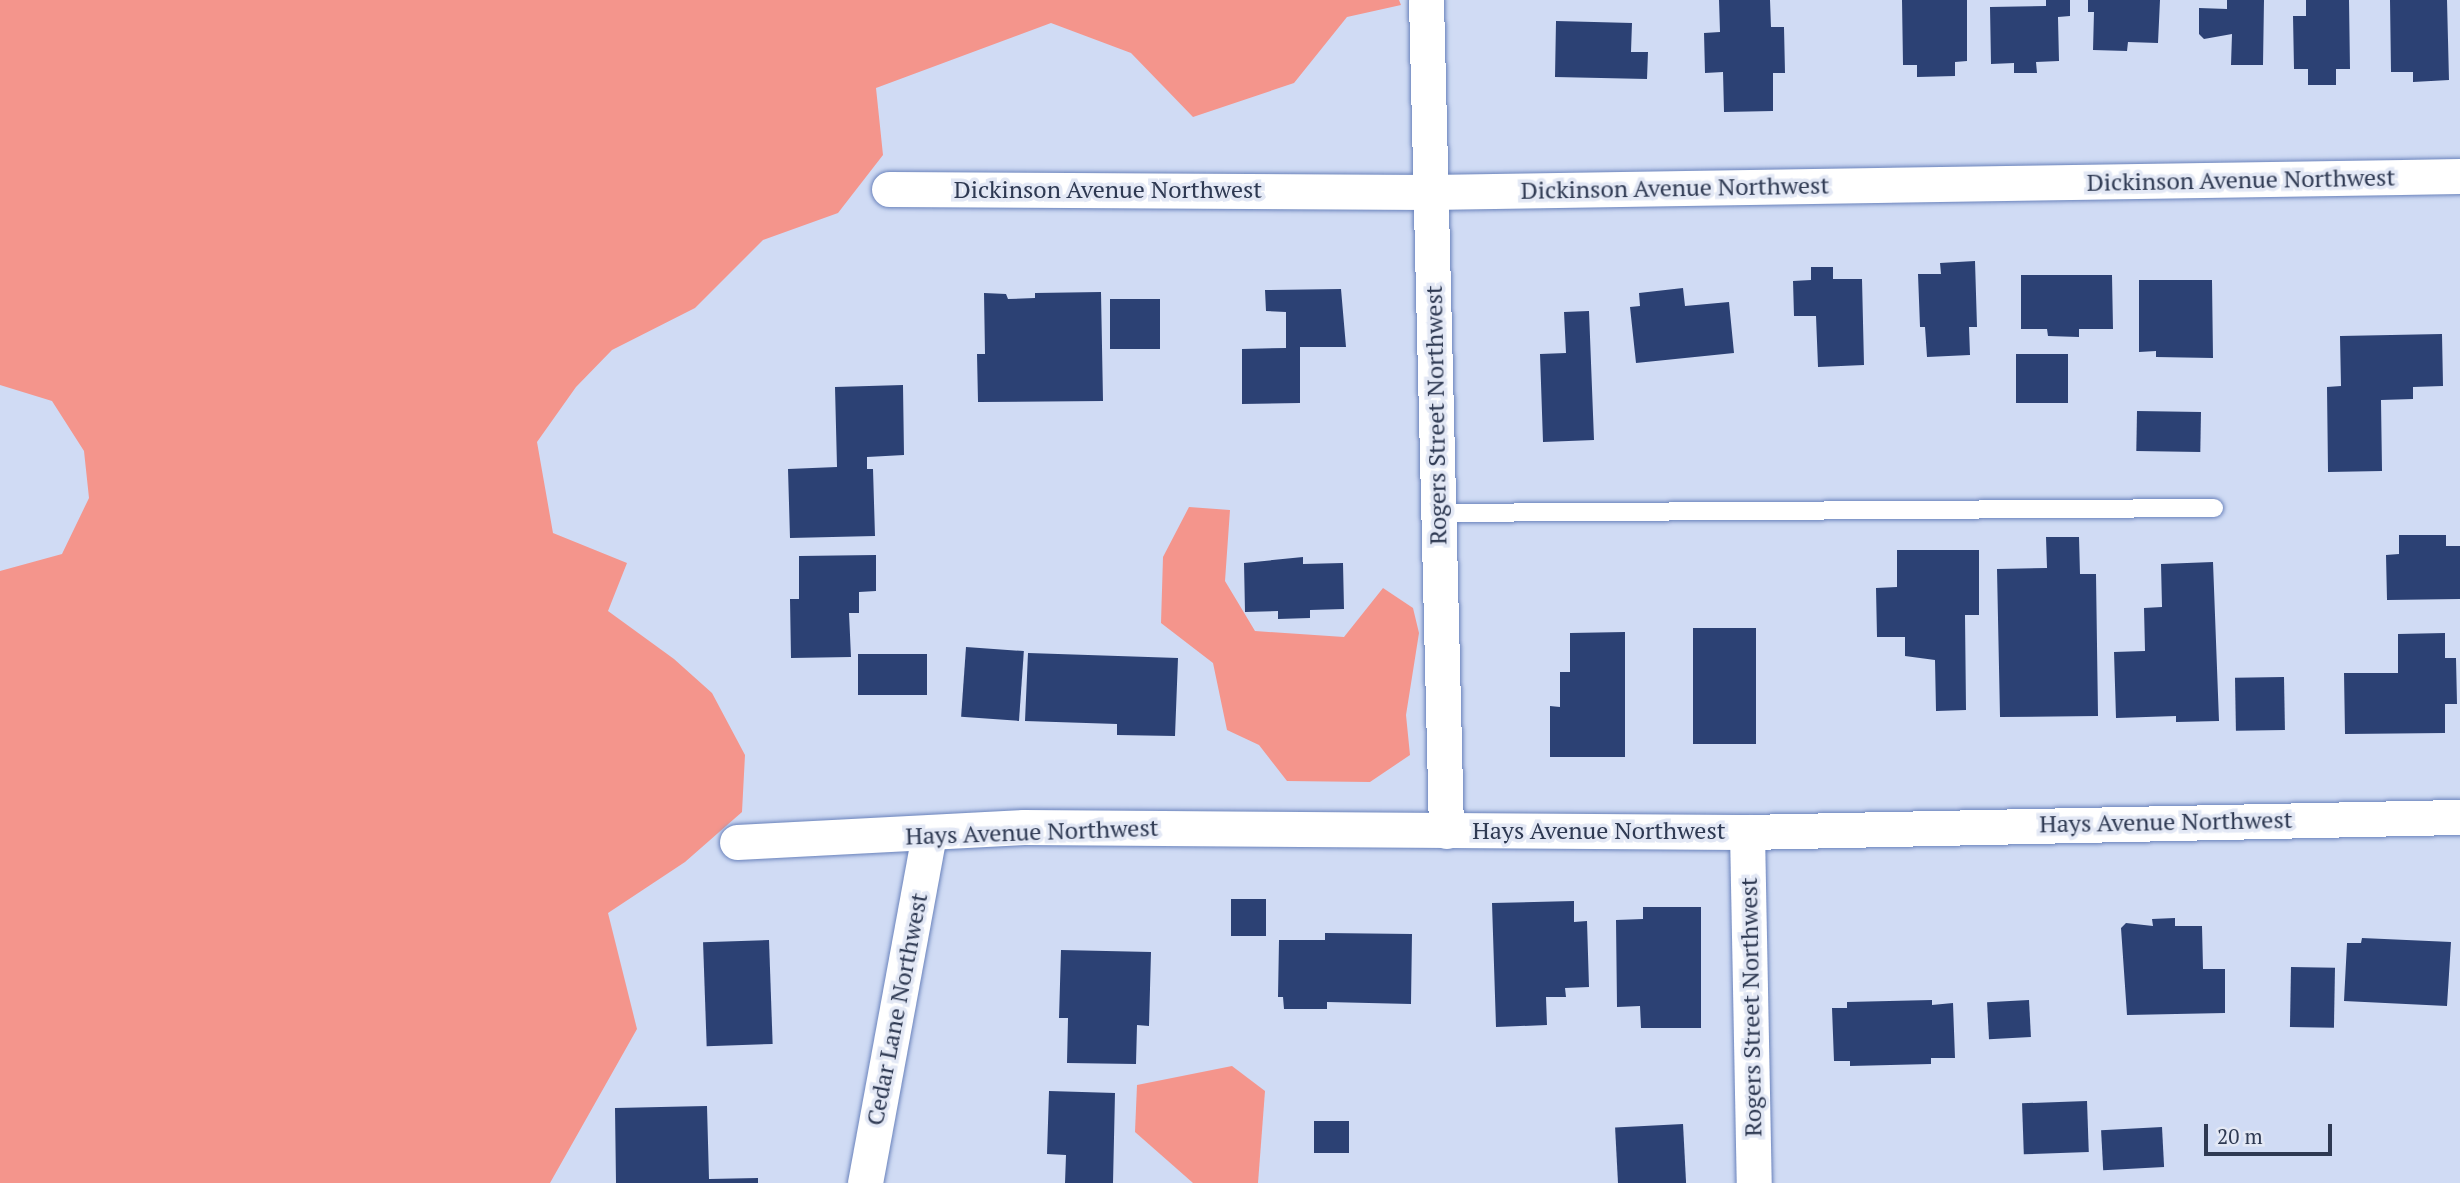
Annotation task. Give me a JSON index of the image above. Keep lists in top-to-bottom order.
{
  "streets": {
    "street": [
      "Dickinson Avenue Northwest",
      "Rogers Street Northwest",
      "Hays Avenue Northwest",
      "Cedar Lane Northwest"
    ]
  },
  "crossings": [
    ["Dickinson Avenue Northwest", "Rogers Street Northwest"],
    ["Rogers Street Northwest", "Hays Avenue Northwest"],
    ["Hays Avenue Northwest", "Cedar Lane Northwest"]
  ],
  "scale_bar": "20 m"
}
